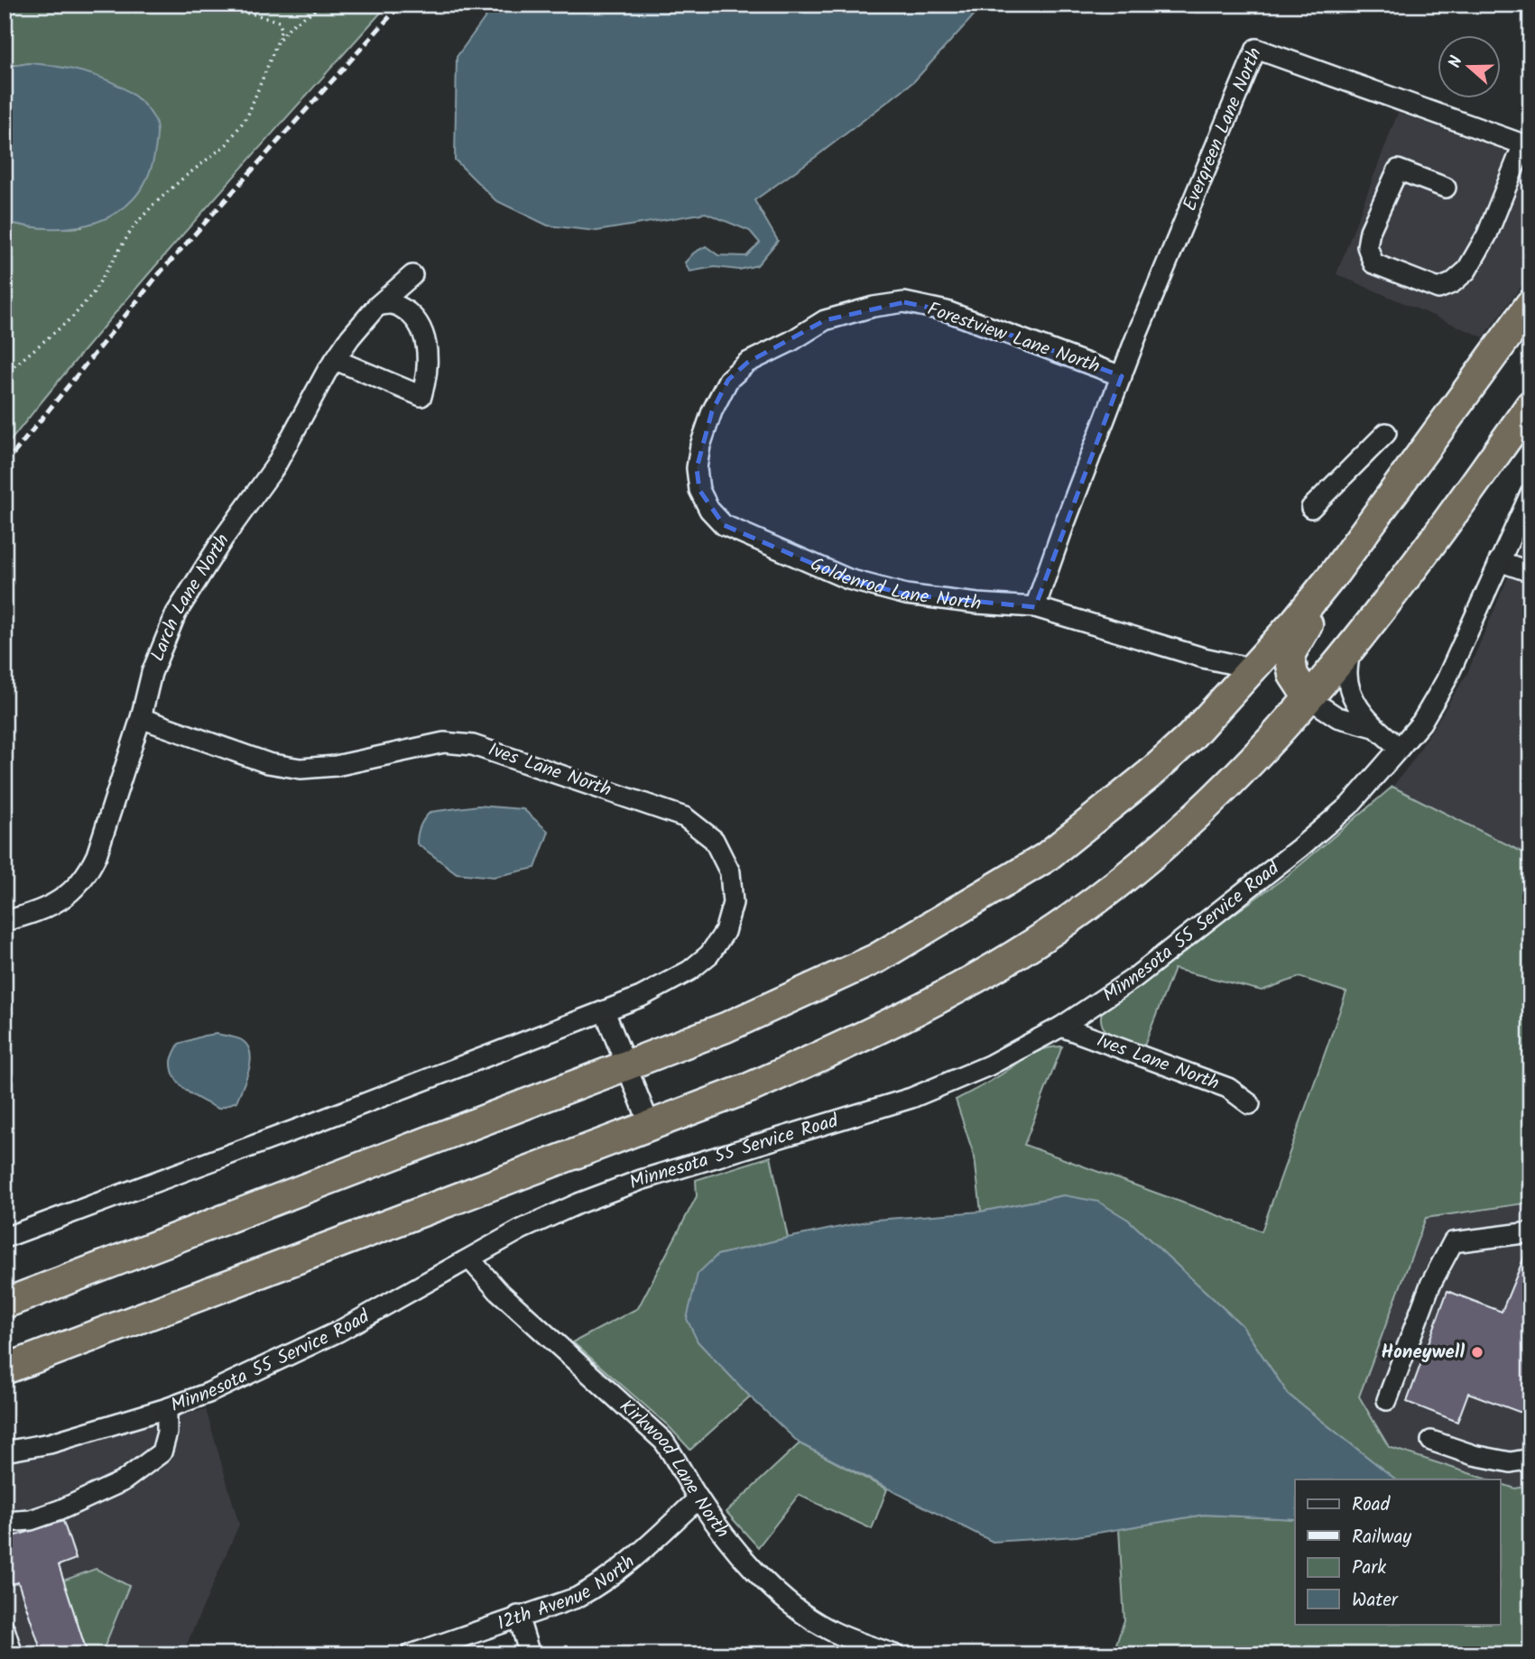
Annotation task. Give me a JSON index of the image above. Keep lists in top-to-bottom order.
{
  "streets": {
    "street": [
      "Evergreen Lane North",
      "Forestview Lane North",
      "Goldenrod Lane North",
      "Larch Lane North",
      "Ives Lane North",
      "Minnesota 55 Service Road",
      "Kirkwood Lane North",
      "12th Avenue North"
    ]
  },
  "crossings": [
    ["Evergreen Lane North", "Forestview Lane North"],
    ["Forestview Lane North", "Goldenrod Lane North"],
    ["Larch Lane North", "Ives Lane North"],
    ["Ives Lane North", "Minnesota 55 Service Road"],
    ["Minnesota 55 Service Road", "Kirkwood Lane North"],
    ["Kirkwood Lane North", "12th Avenue North"]
  ],
  "places": ["Honeywell"],
  "legend": [
    "Road",
    "Railway",
    "Park",
    "Water"
  ],
  "north": "left"
}
